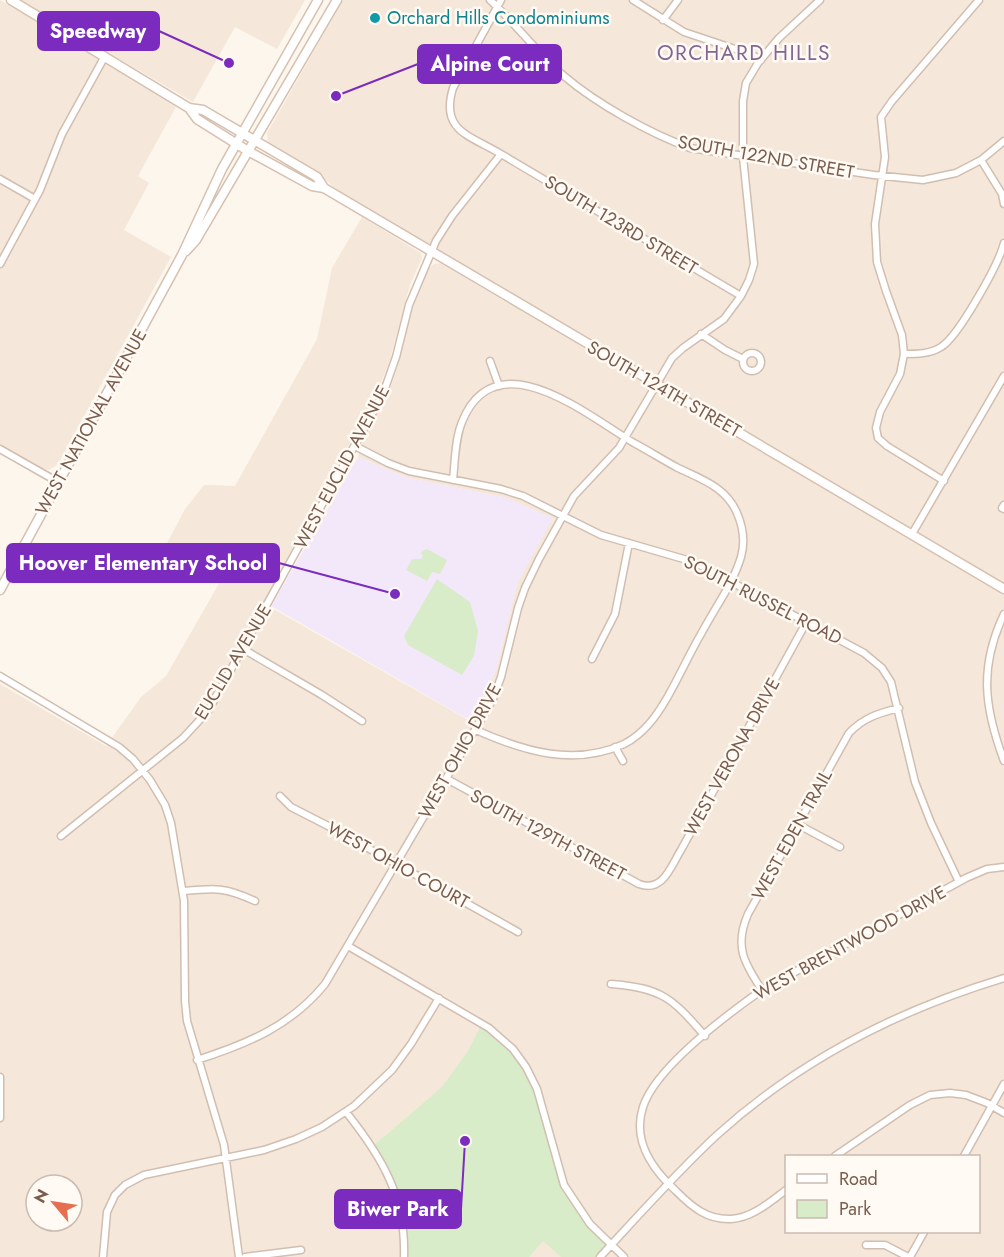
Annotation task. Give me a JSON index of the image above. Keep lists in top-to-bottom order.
{
  "streets": {
    "street": [
      "SOUTH 122ND STREET",
      "SOUTH 123RD STREET",
      "SOUTH 124TH STREET",
      "WEST NATIONAL AVENUE",
      "WEST EUCLID AVENUE",
      "SOUTH RUSSEL ROAD",
      "EUCLID AVENUE",
      "WEST OHIO DRIVE",
      "WEST VERONA DRIVE",
      "SOUTH 129TH STREET",
      "WEST EDEN TRAIL",
      "WEST OHIO COURT",
      "WEST BRENTWOOD DRIVE"
    ]
  },
  "crossings": [
    ["SOUTH 122ND STREET", "WEST OHIO DRIVE"],
    ["SOUTH 123RD STREET", "WEST EUCLID AVENUE"],
    ["SOUTH 123RD STREET", "WEST OHIO DRIVE"],
    ["SOUTH 124TH STREET", "WEST NATIONAL AVENUE"],
    ["SOUTH 124TH STREET", "WEST EUCLID AVENUE"],
    ["SOUTH 124TH STREET", "WEST OHIO DRIVE"],
    ["WEST EUCLID AVENUE", "SOUTH RUSSEL ROAD"],
    ["WEST EUCLID AVENUE", "EUCLID AVENUE"],
    ["SOUTH RUSSEL ROAD", "WEST OHIO DRIVE"],
    ["SOUTH RUSSEL ROAD", "WEST VERONA DRIVE"],
    ["SOUTH RUSSEL ROAD", "WEST EDEN TRAIL"],
    ["SOUTH RUSSEL ROAD", "WEST BRENTWOOD DRIVE"],
    ["WEST OHIO DRIVE", "SOUTH 129TH STREET"],
    ["WEST OHIO DRIVE", "WEST OHIO COURT"],
    ["WEST VERONA DRIVE", "SOUTH 129TH STREET"],
    ["WEST EDEN TRAIL", "WEST BRENTWOOD DRIVE"]
  ],
  "districts": ["ORCHARD HILLS"],
  "places": [
    "Orchard Hills Condominiums",
    "Speedway",
    "Alpine Court",
    "Hoover Elementary School",
    "Biwer Park"
  ],
  "legend": ["Road", "Park"],
  "north": "top left"
}
